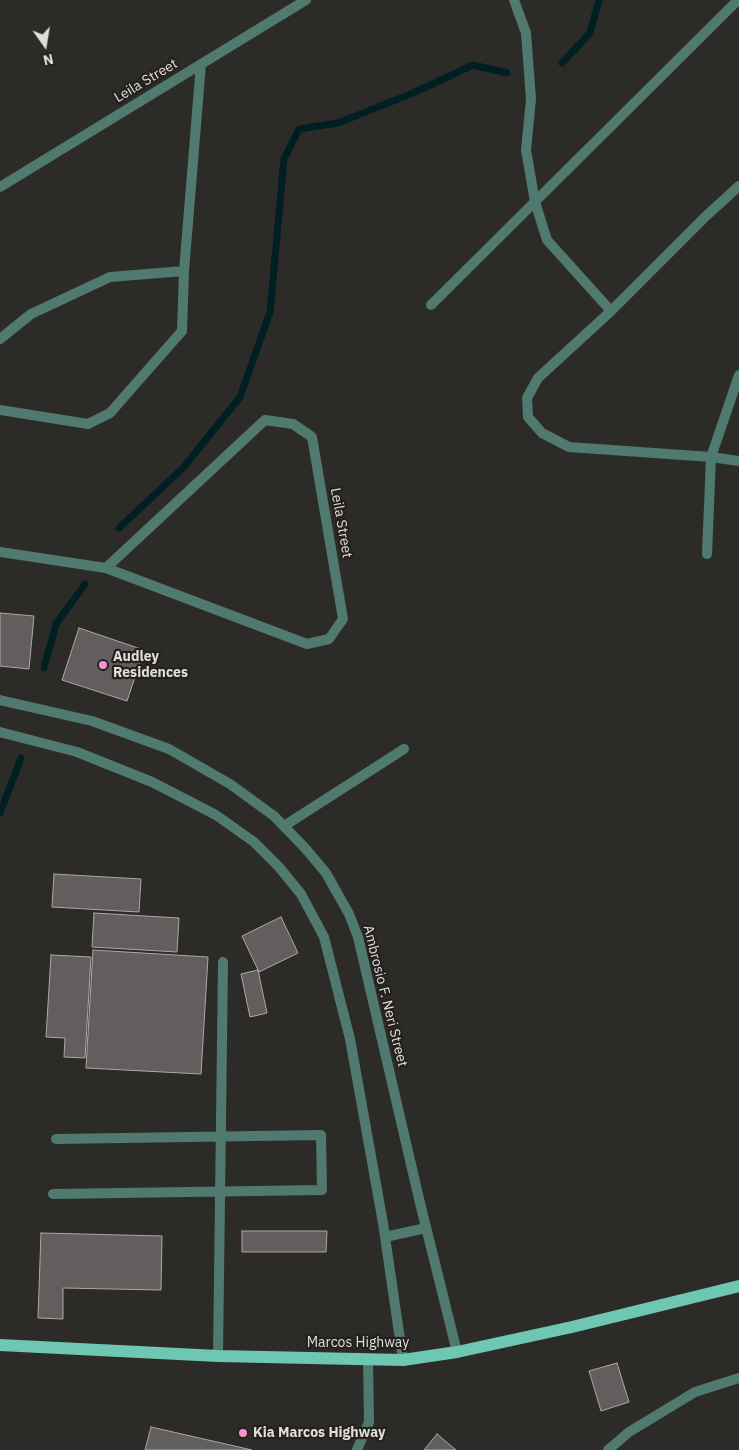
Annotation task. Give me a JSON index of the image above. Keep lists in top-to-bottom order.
{
  "streets": {
    "main road": ["Marcos Highway"],
    "street": ["Leila Street", "Ambrosio F. Neri Street"]
  },
  "crossings": [
    ["Ambrosio F. Neri Street", "Marcos Highway"]
  ],
  "places": ["Audley Residences", "Kia Marcos Highway"],
  "north": "bottom"
}
